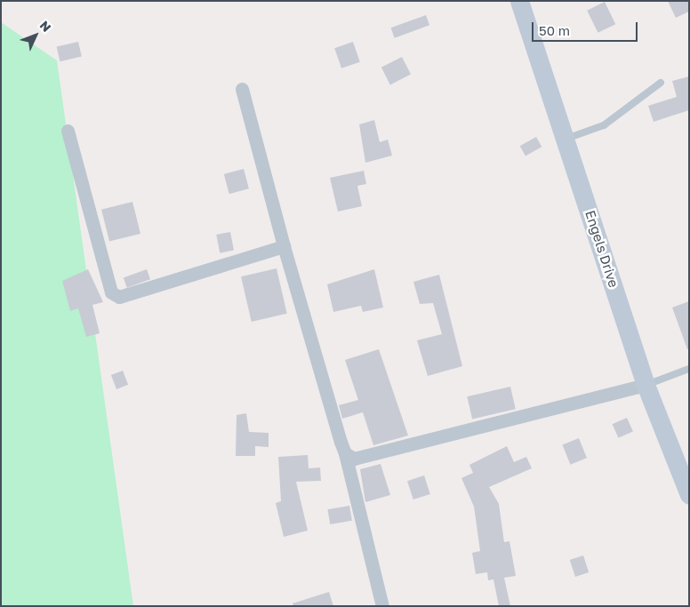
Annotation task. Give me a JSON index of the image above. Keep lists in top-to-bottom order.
{
  "streets": {
    "street": ["Engels Drive"]
  },
  "scale_bar": "50 m",
  "north": "top right"
}
